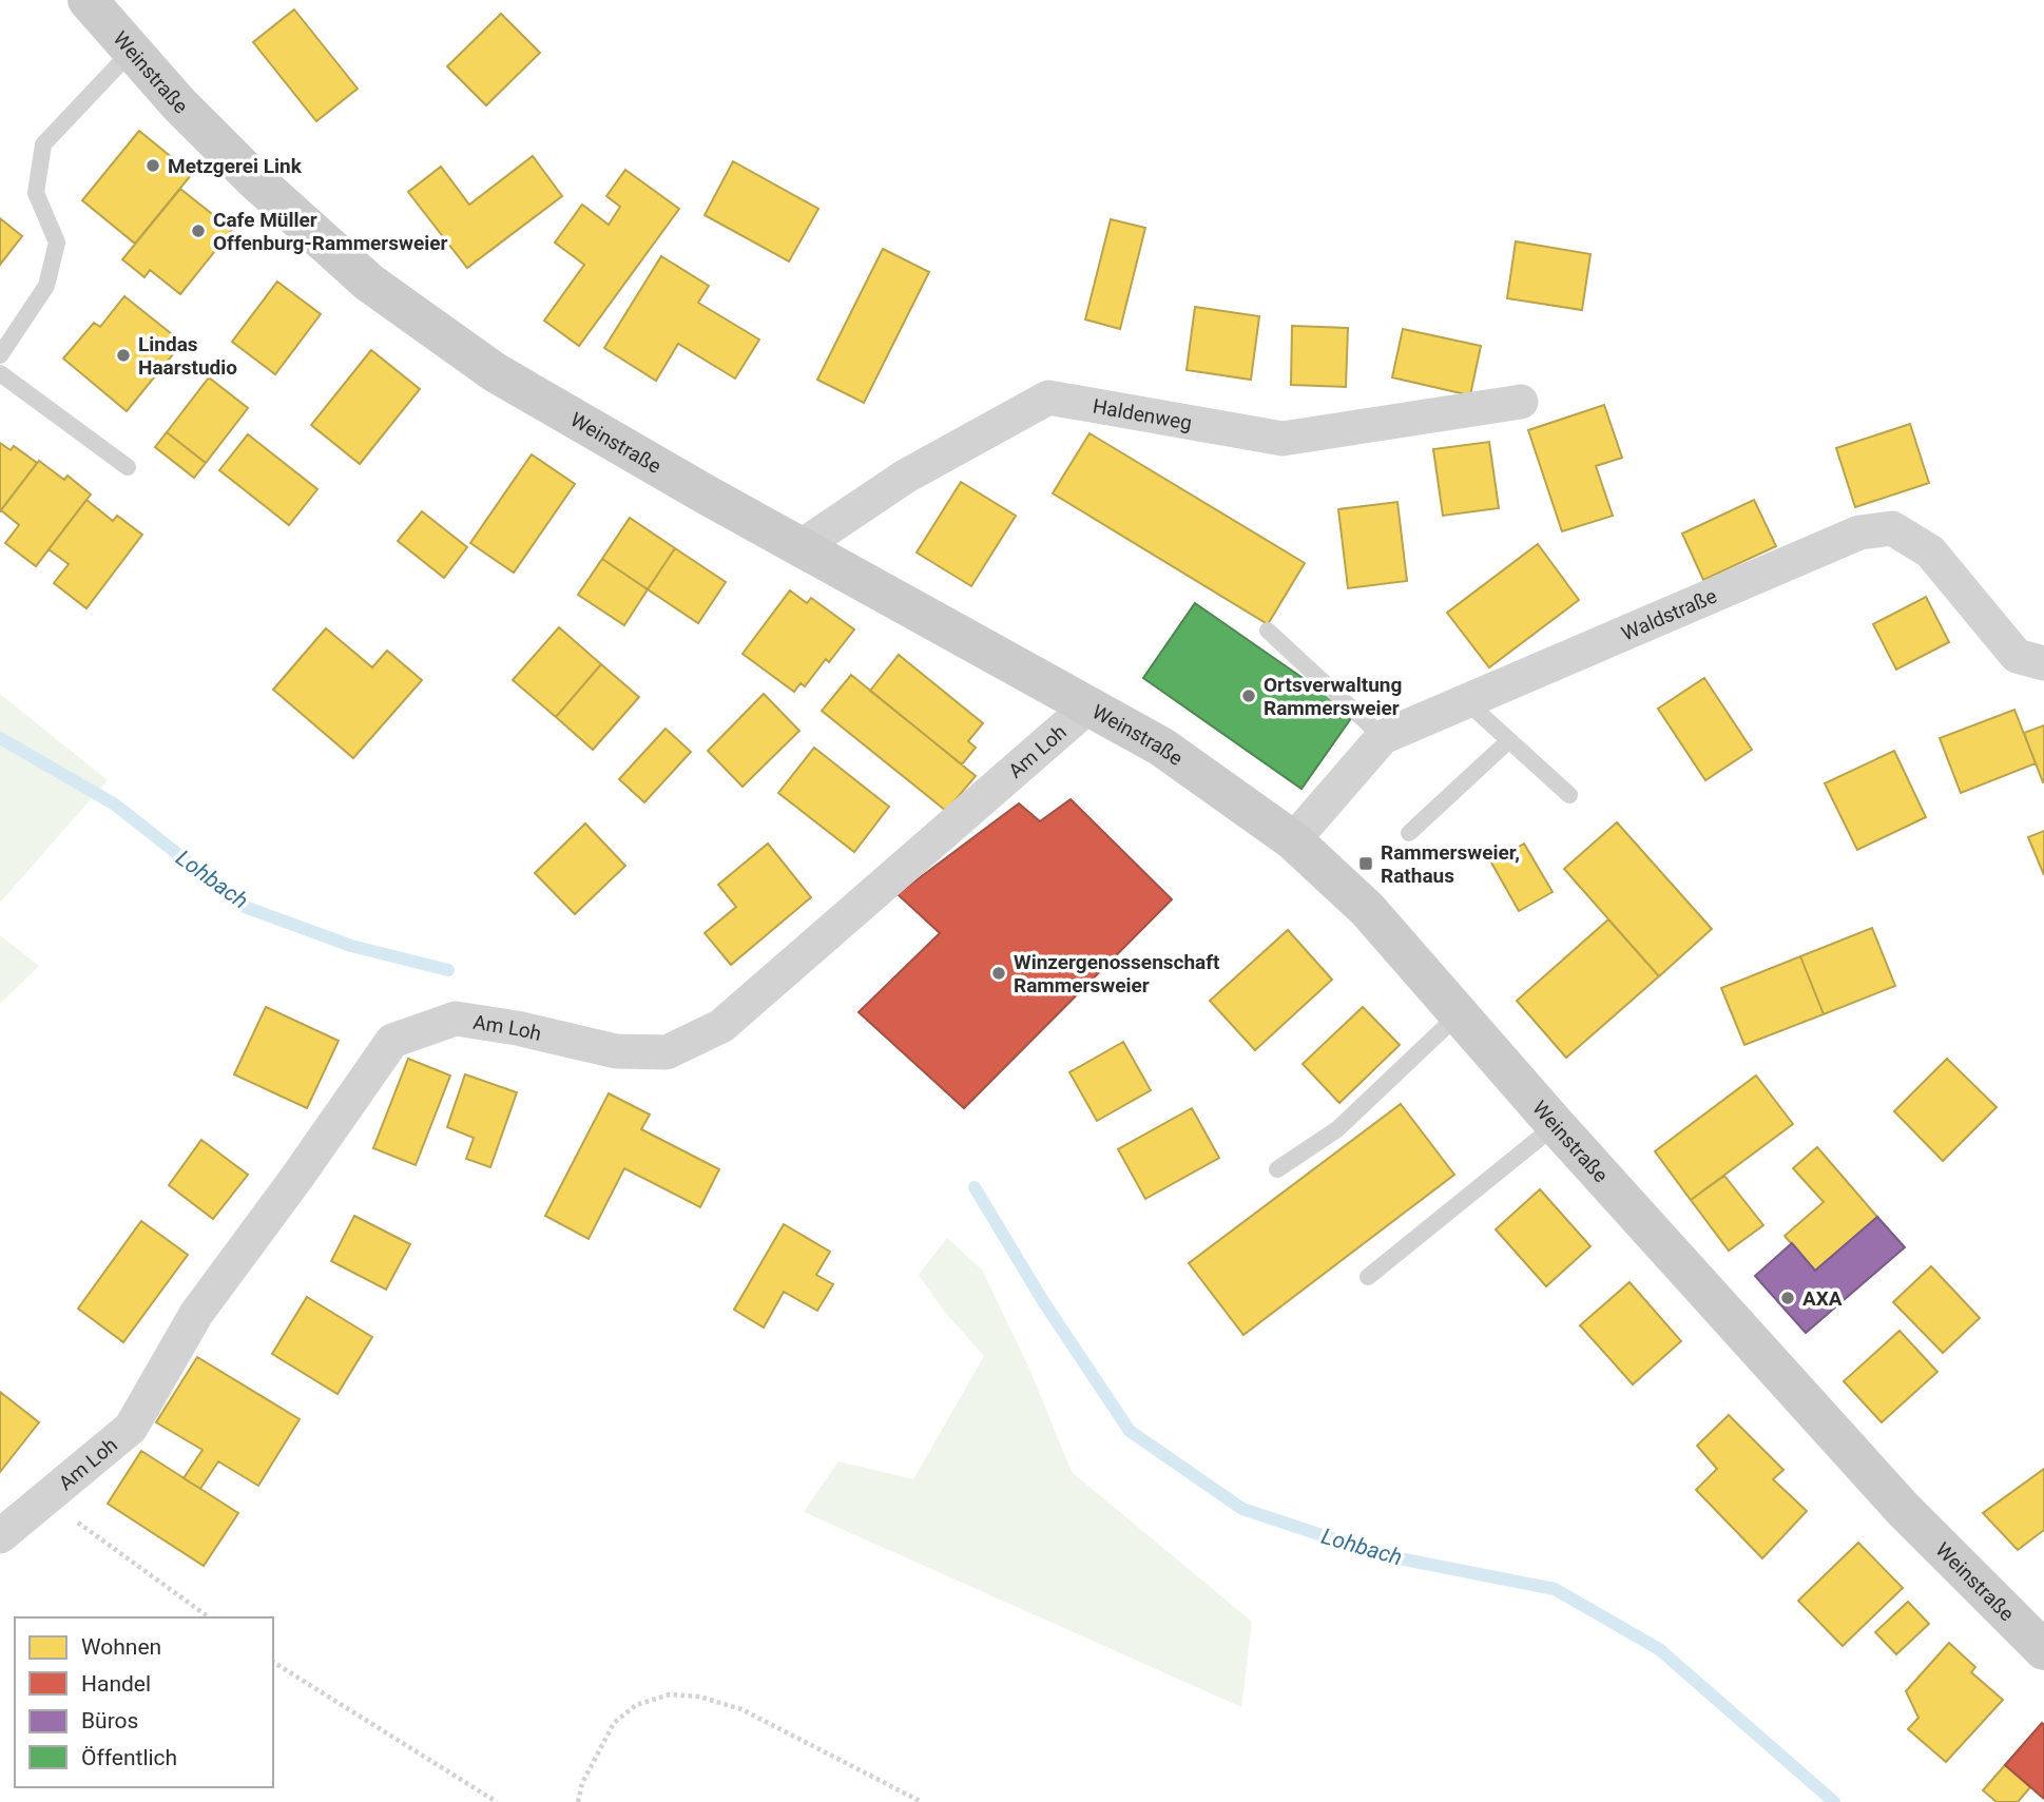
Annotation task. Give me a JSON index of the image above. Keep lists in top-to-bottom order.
{
  "streets": {
    "street": [
      "Weinstraße",
      "Haldenweg",
      "Waldstraße",
      "Am Loh"
    ]
  },
  "crossings": [
    ["Weinstraße", "Haldenweg"],
    ["Weinstraße", "Waldstraße"],
    ["Weinstraße", "Am Loh"]
  ],
  "water": ["Lohbach"],
  "places": {
    "other": [
      "Metzgerei Link",
      "Cafe Müller Offenburg-Rammersweier",
      "Lindas Haarstudio",
      "Ortsverwaltung Rammersweier",
      "Winzergenossenschaft Rammersweier",
      "AXA"
    ],
    "transit": ["Rammersweier, Rathaus"]
  },
  "legend": [
    "Wohnen",
    "Handel",
    "Büros",
    "Öffentlich"
  ]
}
